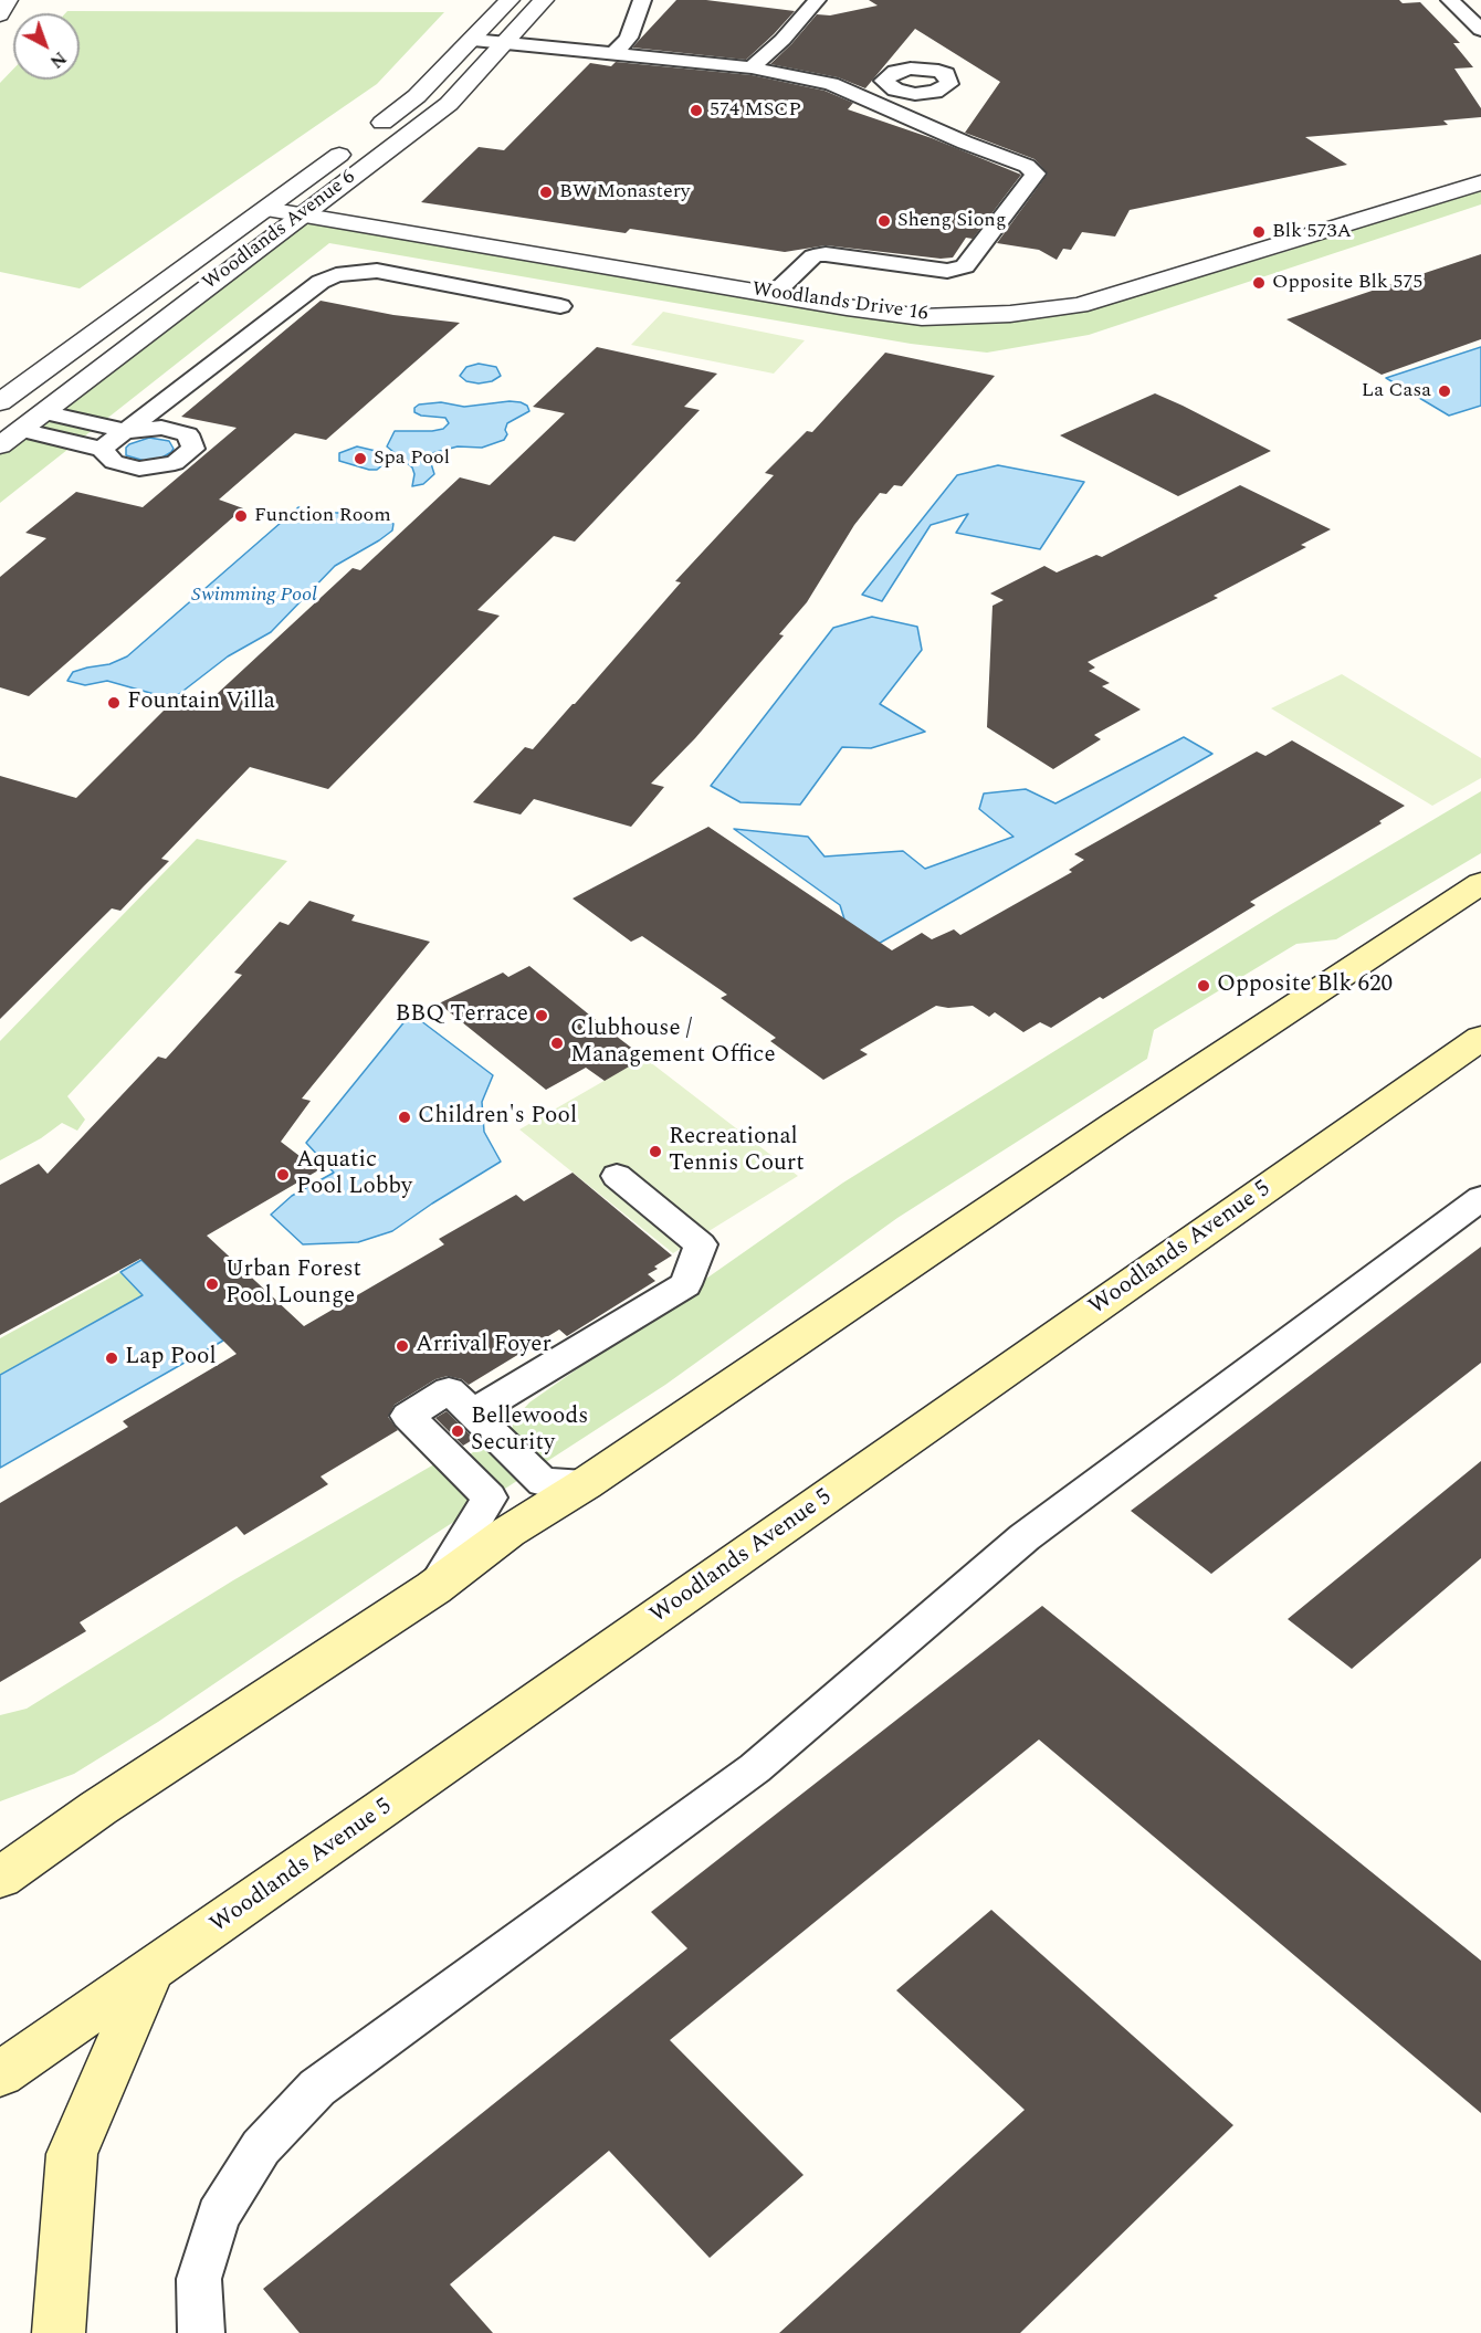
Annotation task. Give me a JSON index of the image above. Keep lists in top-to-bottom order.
{
  "streets": {
    "main road": ["Woodlands Avenue 5"],
    "street": ["Woodlands Avenue 6", "Woodlands Drive 16"]
  },
  "crossings": [
    ["Woodlands Avenue 6", "Woodlands Drive 16"]
  ],
  "water": ["Swimming Pool"],
  "places": [
    "574 MSCP",
    "BW Monastery",
    "Sheng Siong",
    "Blk 573A",
    "Opposite Blk 575",
    "La Casa",
    "Spa Pool",
    "Function Room",
    "Fountain Villa",
    "Opposite Blk 620",
    "BBQ Terrace",
    "Clubhouse / Management Office",
    "Children's Pool",
    "Recreational Tennis Court",
    "Aquatic Pool Lobby",
    "Urban Forest Pool Lounge",
    "Arrival Foyer",
    "Lap Pool",
    "Bellewoods Security"
  ],
  "north": "bottom right"
}
